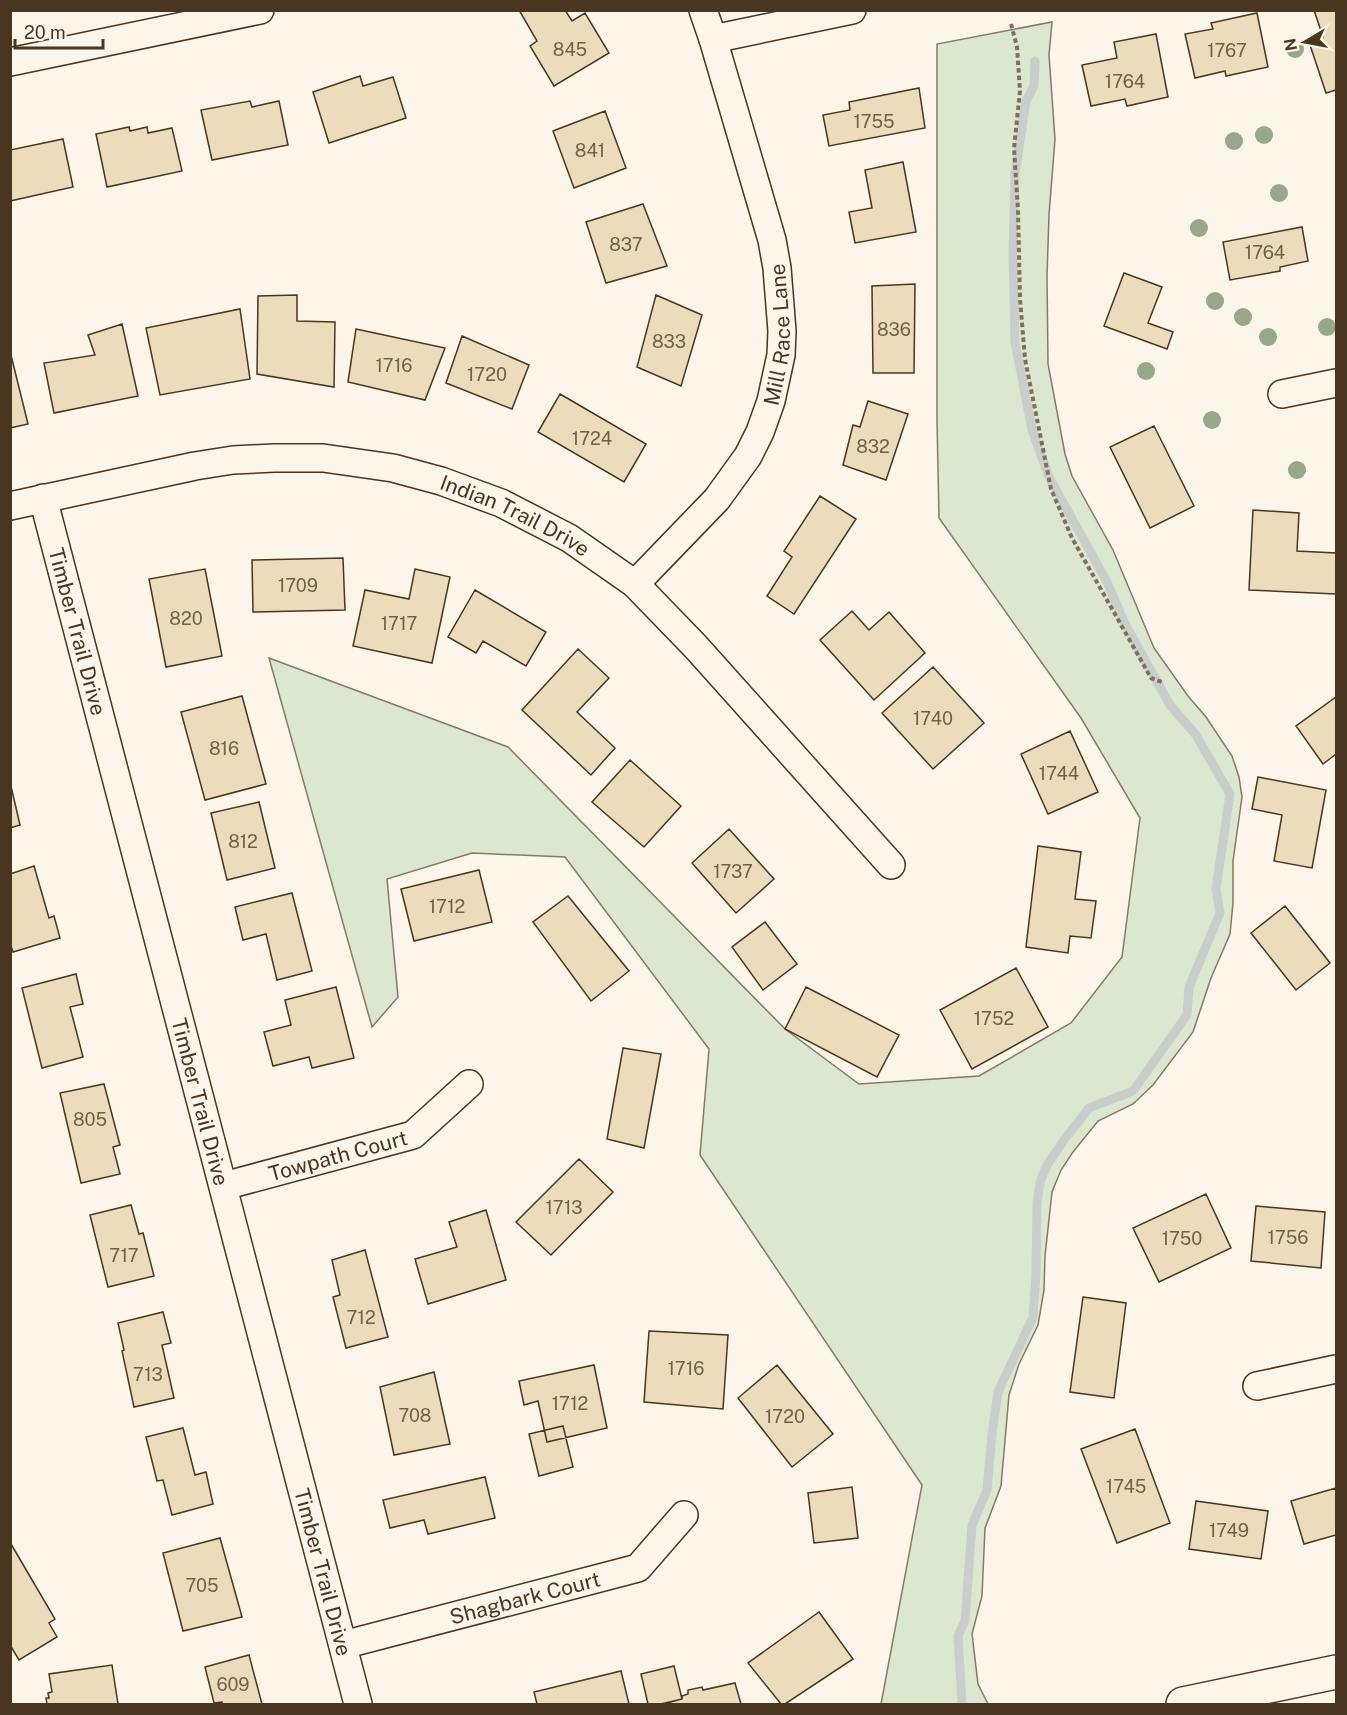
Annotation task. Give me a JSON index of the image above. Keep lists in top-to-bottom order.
{
  "streets": {
    "street": [
      "Mill Race Lane",
      "Indian Trail Drive",
      "Timber Trail Drive",
      "Towpath Court",
      "Shagbark Court"
    ]
  },
  "crossings": [
    ["Mill Race Lane", "Indian Trail Drive"],
    ["Indian Trail Drive", "Timber Trail Drive"],
    ["Timber Trail Drive", "Towpath Court"],
    ["Timber Trail Drive", "Shagbark Court"]
  ],
  "house_numbers": [
    "845",
    "1767",
    "1764",
    "1755",
    "841",
    "837",
    "1764",
    "836",
    "833",
    "1716",
    "1720",
    "1724",
    "832",
    "1709",
    "820",
    "1717",
    "1740",
    "816",
    "1744",
    "812",
    "1737",
    "1712",
    "1752",
    "805",
    "1713",
    "1756",
    "1750",
    "717",
    "712",
    "1716",
    "713",
    "1712",
    "708",
    "1720",
    "1745",
    "1749",
    "705",
    "609"
  ],
  "scale_bar": "20 m",
  "north": "left"
}
